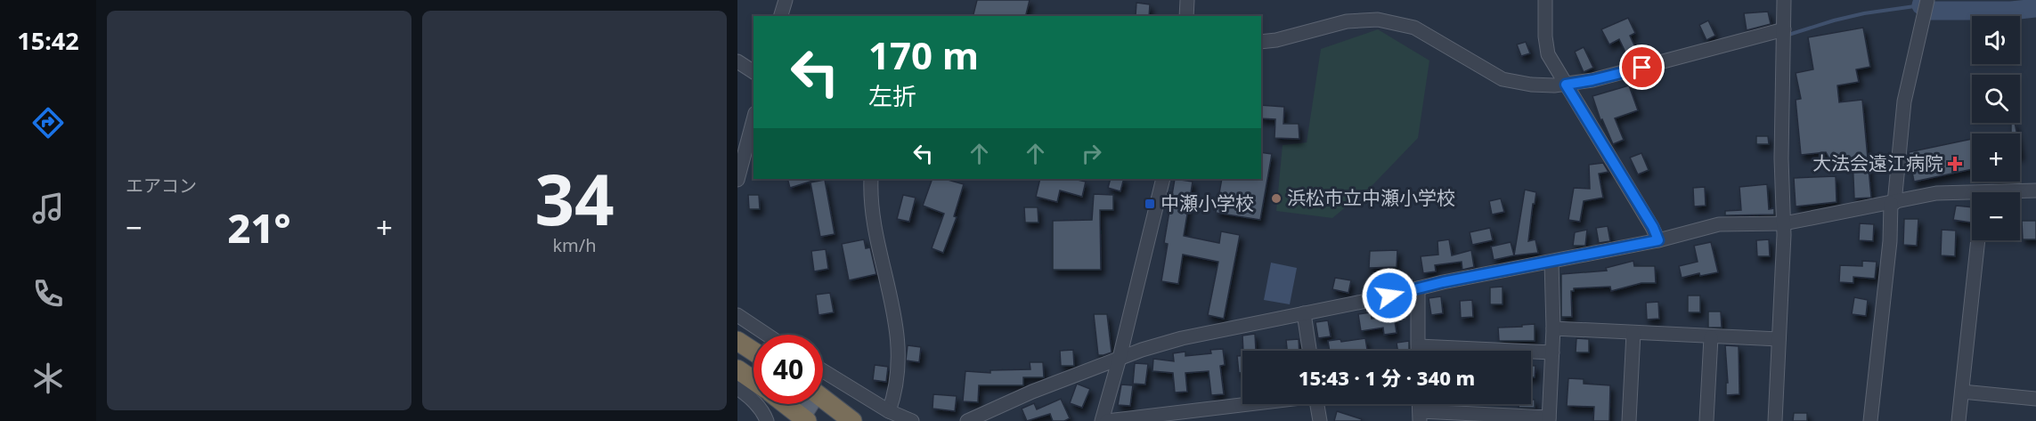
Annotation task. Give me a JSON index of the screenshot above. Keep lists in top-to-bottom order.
{
  "places": {
    "health": ["大法会遠江病院"],
    "other": ["浜松市立中瀬小学校"],
    "transit": ["中瀬小学校"]
  },
  "page": {
    "tabs": "15:42",
    "tile": [
      "エアコン",
      ["34", "km/h"]
    ],
    "map_buttons": ["+", "−"],
    "turn": ["170 m", "左折"],
    "heat": ["−", "21°", "+"],
    "limit": "40",
    "trip": "15:43 · 1 分 · 340 m"
  }
}
